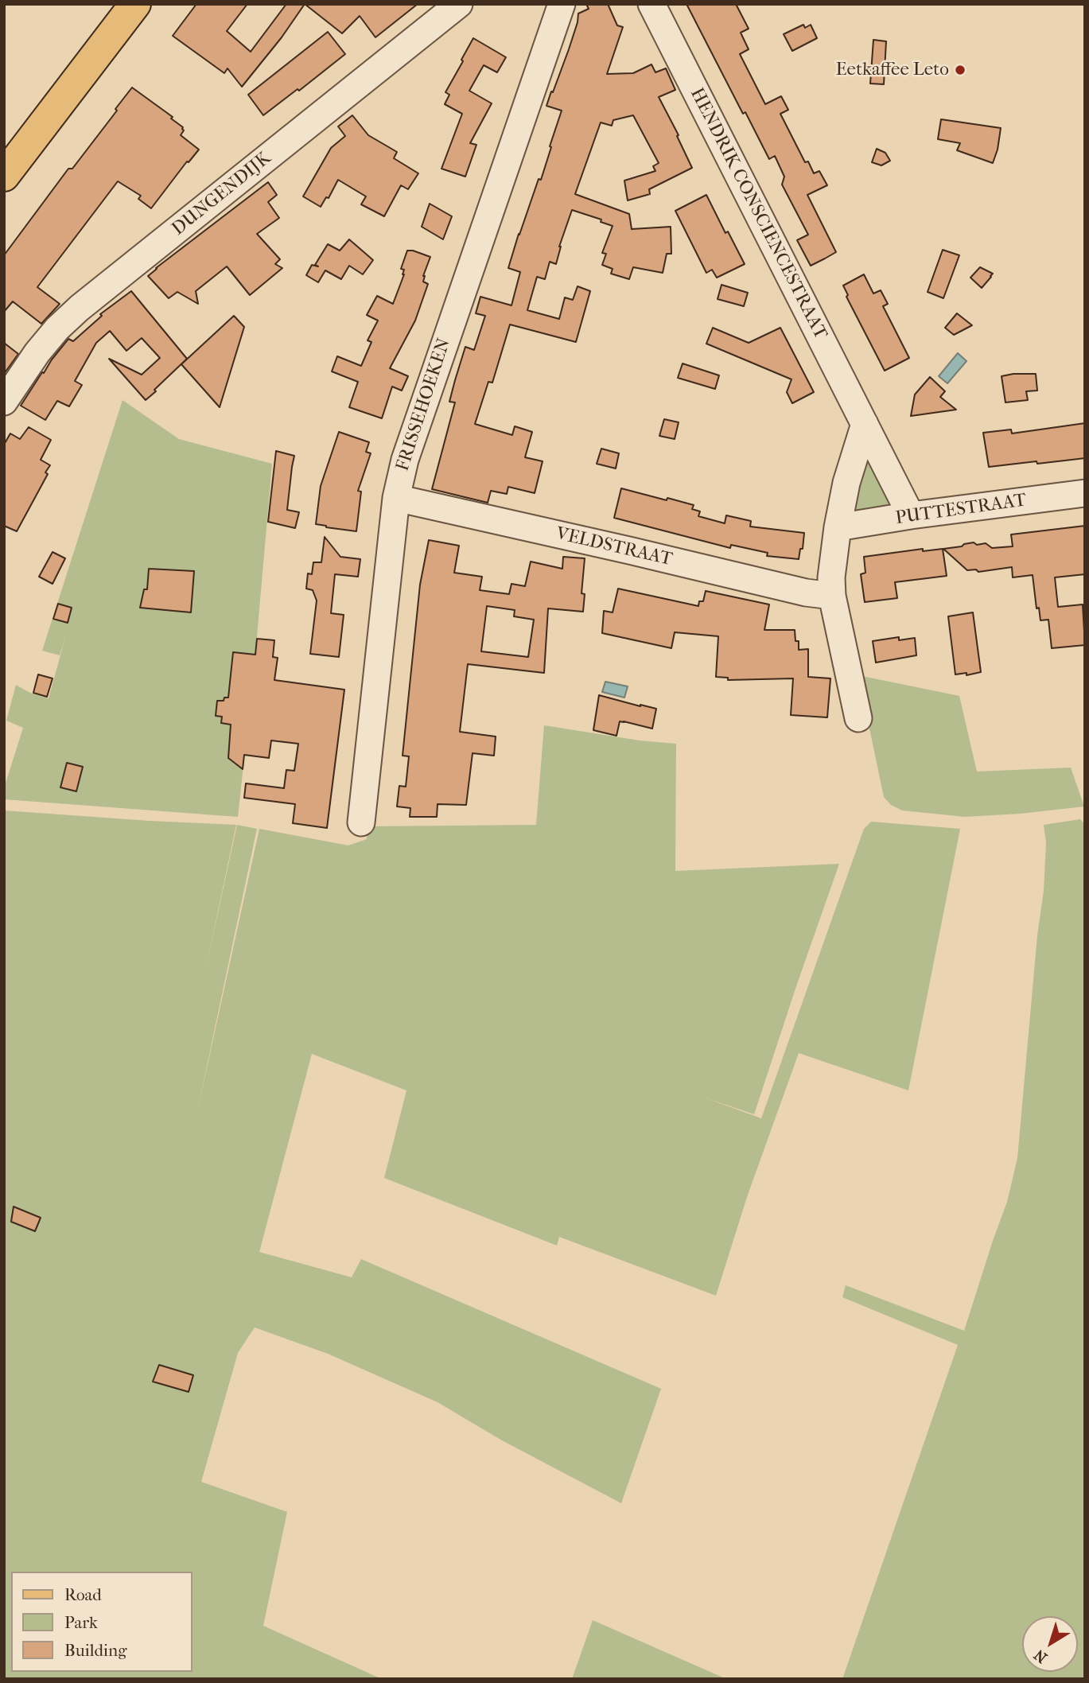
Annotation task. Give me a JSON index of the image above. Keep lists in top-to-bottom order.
{
  "streets": {
    "street": [
      "DUNGENDIJK",
      "HENDRIK CONSCIENCESTRAAT",
      "FRISSEHOEKEN",
      "PUTTESTRAAT",
      "VELDSTRAAT"
    ]
  },
  "crossings": [
    ["HENDRIK CONSCIENCESTRAAT", "PUTTESTRAAT"],
    ["FRISSEHOEKEN", "VELDSTRAAT"]
  ],
  "places": ["Eetkaffee Leto"],
  "legend": ["Road", "Park", "Building"],
  "north": "bottom left"
}
